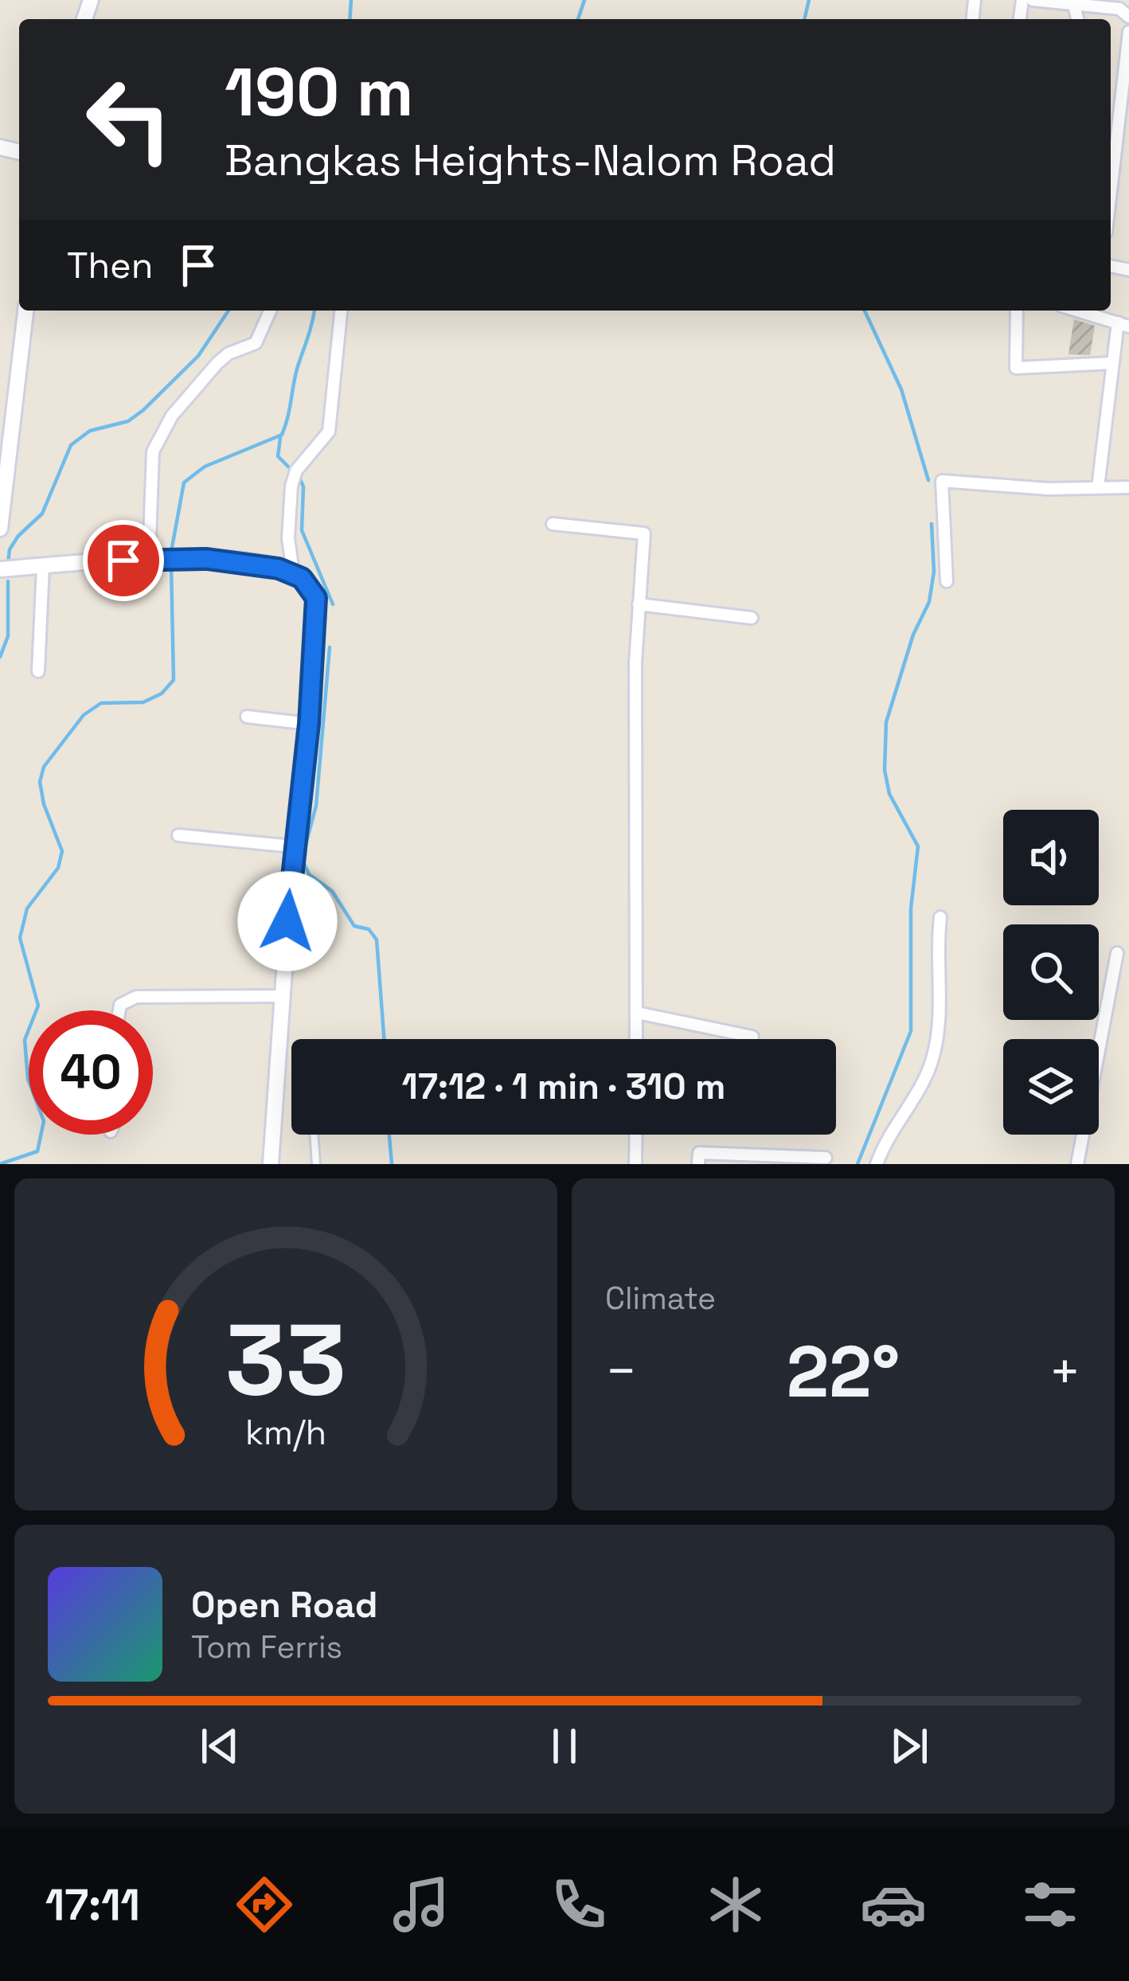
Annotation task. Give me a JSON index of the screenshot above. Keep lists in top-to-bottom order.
{
  "page": {
    "turn": ["190 m", "Bangkas Heights-Nalom Road"],
    "then": "Then",
    "limit": "40",
    "trip": "17:12 · 1 min · 310 m",
    "tile": "Climate",
    "heat": ["−", "22°", "+"],
    "song": ["Open Road", "Tom Ferris"],
    "tabs": "17:11",
    "gauge": ["33", "km/h"]
  }
}
